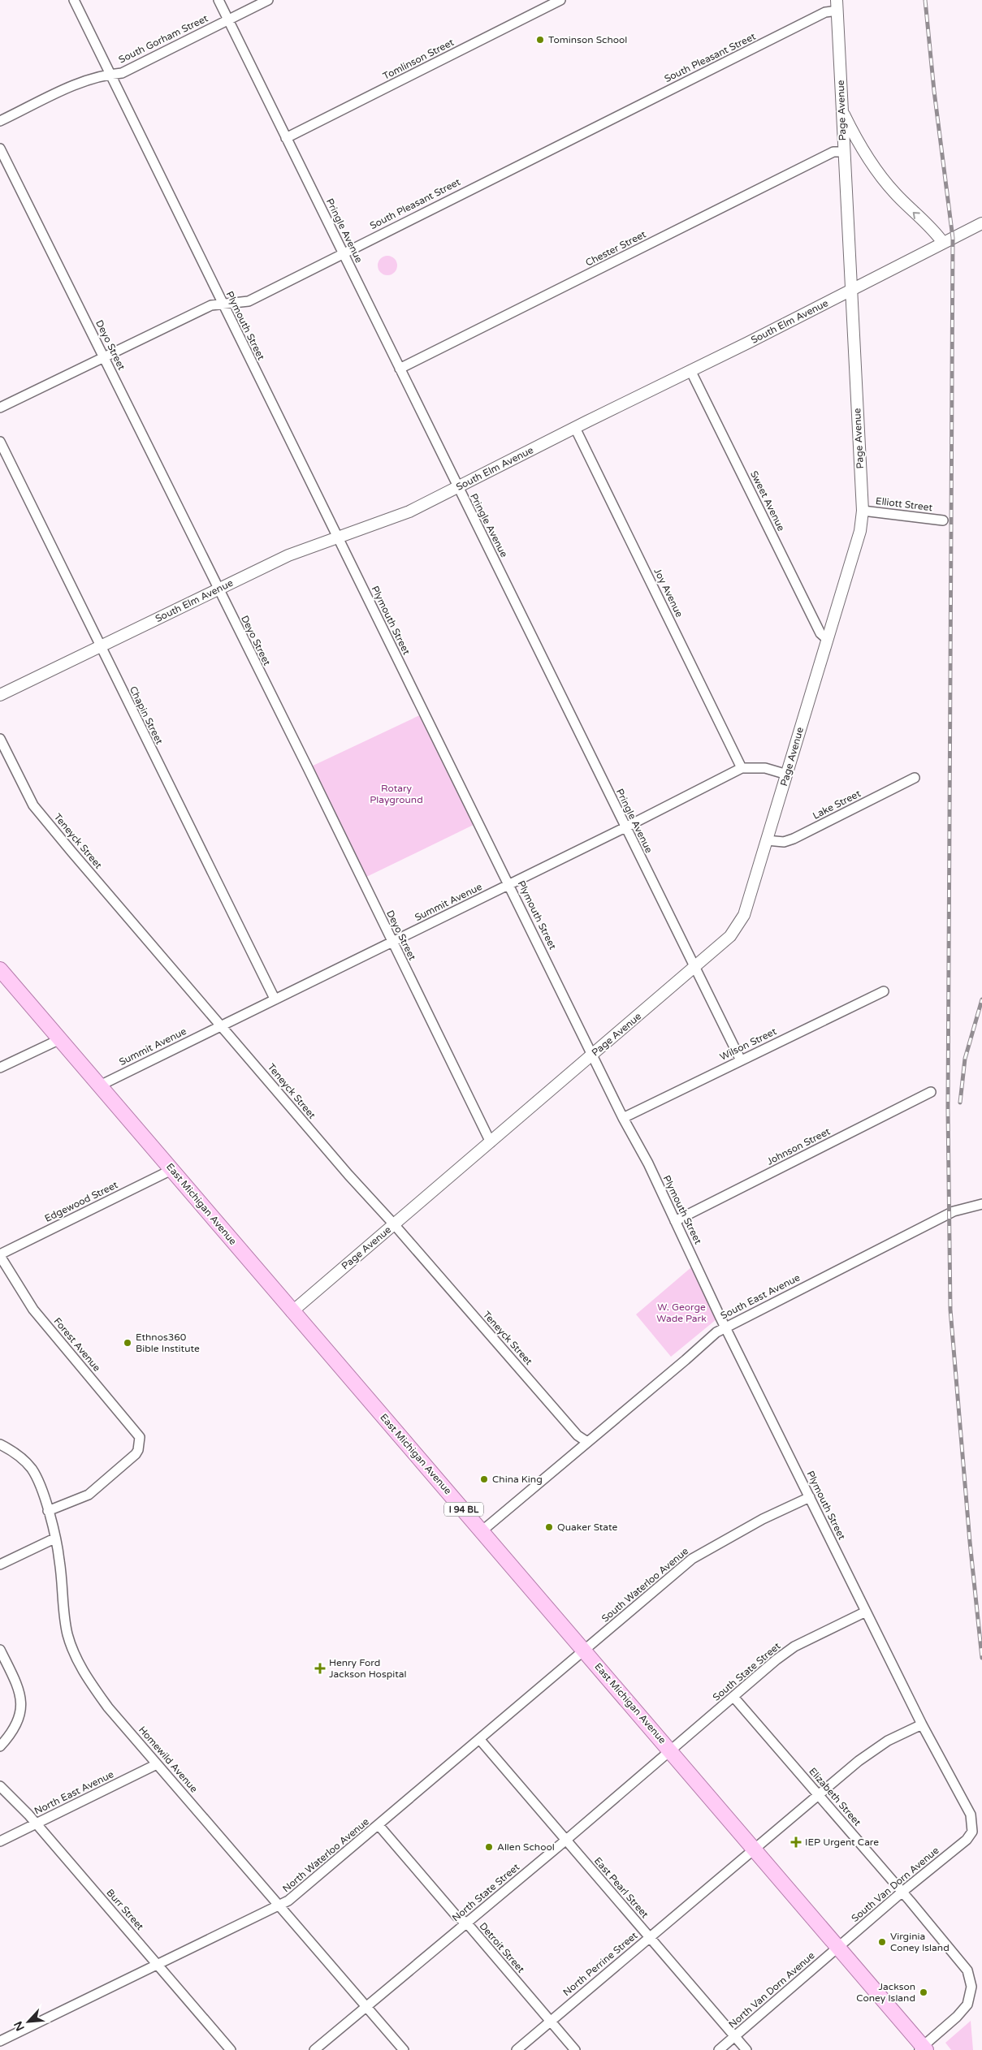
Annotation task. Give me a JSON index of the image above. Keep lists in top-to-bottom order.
{
  "streets": {
    "main road": ["East Michigan Avenue", "I 94 BL"],
    "street": [
      "South Gorham Street",
      "South Pleasant Street",
      "Tomlinson Street",
      "Page Avenue",
      "Pringle Avenue",
      "Chester Street",
      "South Elm Avenue",
      "Plymouth Street",
      "Deyo Street",
      "Sweet Avenue",
      "Elliott Street",
      "Joy Avenue",
      "Chapin Street",
      "Lake Street",
      "Teneyck Street",
      "Summit Avenue",
      "Wilson Street",
      "Johnson Street",
      "Edgewood Street",
      "South East Avenue",
      "Forest Avenue",
      "South Waterloo Avenue",
      "South State Street",
      "Homewild Avenue",
      "North East Avenue",
      "Elizabeth Street",
      "North Waterloo Avenue",
      "South Van Dorn Avenue",
      "East Pearl Street",
      "North State Street",
      "Burr Street",
      "Detroit Street",
      "North Perrine Street",
      "North Van Dorn Avenue"
    ]
  },
  "crossings": [
    ["South Gorham Street", "Pringle Avenue"],
    ["South Gorham Street", "Plymouth Street"],
    ["South Pleasant Street", "Page Avenue"],
    ["South Pleasant Street", "Pringle Avenue"],
    ["South Pleasant Street", "Plymouth Street"],
    ["South Pleasant Street", "Deyo Street"],
    ["Tomlinson Street", "Pringle Avenue"],
    ["Page Avenue", "Pringle Avenue"],
    ["Page Avenue", "Chester Street"],
    ["Page Avenue", "South Elm Avenue"],
    ["Page Avenue", "Plymouth Street"],
    ["Page Avenue", "Deyo Street"],
    ["Page Avenue", "Sweet Avenue"],
    ["Page Avenue", "Elliott Street"],
    ["Page Avenue", "Lake Street"],
    ["Page Avenue", "Teneyck Street"],
    ["Page Avenue", "Summit Avenue"],
    ["Page Avenue", "East Michigan Avenue"],
    ["Pringle Avenue", "Chester Street"],
    ["Pringle Avenue", "South Elm Avenue"],
    ["Pringle Avenue", "Summit Avenue"],
    ["Pringle Avenue", "Wilson Street"],
    ["South Elm Avenue", "Plymouth Street"],
    ["South Elm Avenue", "Deyo Street"],
    ["South Elm Avenue", "Sweet Avenue"],
    ["South Elm Avenue", "Joy Avenue"],
    ["South Elm Avenue", "Chapin Street"],
    ["Plymouth Street", "Summit Avenue"],
    ["Plymouth Street", "Wilson Street"],
    ["Plymouth Street", "Johnson Street"],
    ["Plymouth Street", "South East Avenue"],
    ["Plymouth Street", "South Waterloo Avenue"],
    ["Plymouth Street", "South State Street"],
    ["Plymouth Street", "South Van Dorn Avenue"],
    ["Plymouth Street", "North Perrine Street"],
    ["Deyo Street", "Summit Avenue"],
    ["Joy Avenue", "Summit Avenue"],
    ["Chapin Street", "Summit Avenue"],
    ["Teneyck Street", "Summit Avenue"],
    ["Teneyck Street", "South East Avenue"],
    ["Summit Avenue", "East Michigan Avenue"],
    ["Edgewood Street", "East Michigan Avenue"],
    ["Edgewood Street", "Forest Avenue"],
    ["East Michigan Avenue", "South East Avenue"],
    ["East Michigan Avenue", "South Waterloo Avenue"],
    ["East Michigan Avenue", "South State Street"],
    ["East Michigan Avenue", "Elizabeth Street"],
    ["East Michigan Avenue", "North Waterloo Avenue"],
    ["East Michigan Avenue", "South Van Dorn Avenue"],
    ["East Michigan Avenue", "North State Street"],
    ["East Michigan Avenue", "North Perrine Street"],
    ["East Michigan Avenue", "North Van Dorn Avenue"],
    ["Forest Avenue", "Homewild Avenue"],
    ["South Waterloo Avenue", "North Waterloo Avenue"],
    ["South State Street", "Elizabeth Street"],
    ["South State Street", "North State Street"],
    ["Homewild Avenue", "North East Avenue"],
    ["Homewild Avenue", "North Waterloo Avenue"],
    ["Homewild Avenue", "North State Street"],
    ["North East Avenue", "Burr Street"],
    ["Elizabeth Street", "South Van Dorn Avenue"],
    ["Elizabeth Street", "North Perrine Street"],
    ["North Waterloo Avenue", "East Pearl Street"],
    ["North Waterloo Avenue", "Burr Street"],
    ["North Waterloo Avenue", "Detroit Street"],
    ["South Van Dorn Avenue", "North Van Dorn Avenue"],
    ["East Pearl Street", "North State Street"],
    ["East Pearl Street", "North Perrine Street"],
    ["East Pearl Street", "North Van Dorn Avenue"],
    ["North State Street", "Detroit Street"],
    ["Detroit Street", "North Perrine Street"]
  ],
  "parks": ["Rotary Playground", "W. George Wade Park"],
  "places": {
    "other": [
      "Tominson School",
      "Ethnos360 Bible Institute",
      "China King",
      "Quaker State",
      "Allen School",
      "Virginia Coney Island",
      "Jackson Coney Island"
    ],
    "health": ["Henry Ford Jackson Hospital", "IEP Urgent Care"]
  },
  "north": "bottom left"
}
